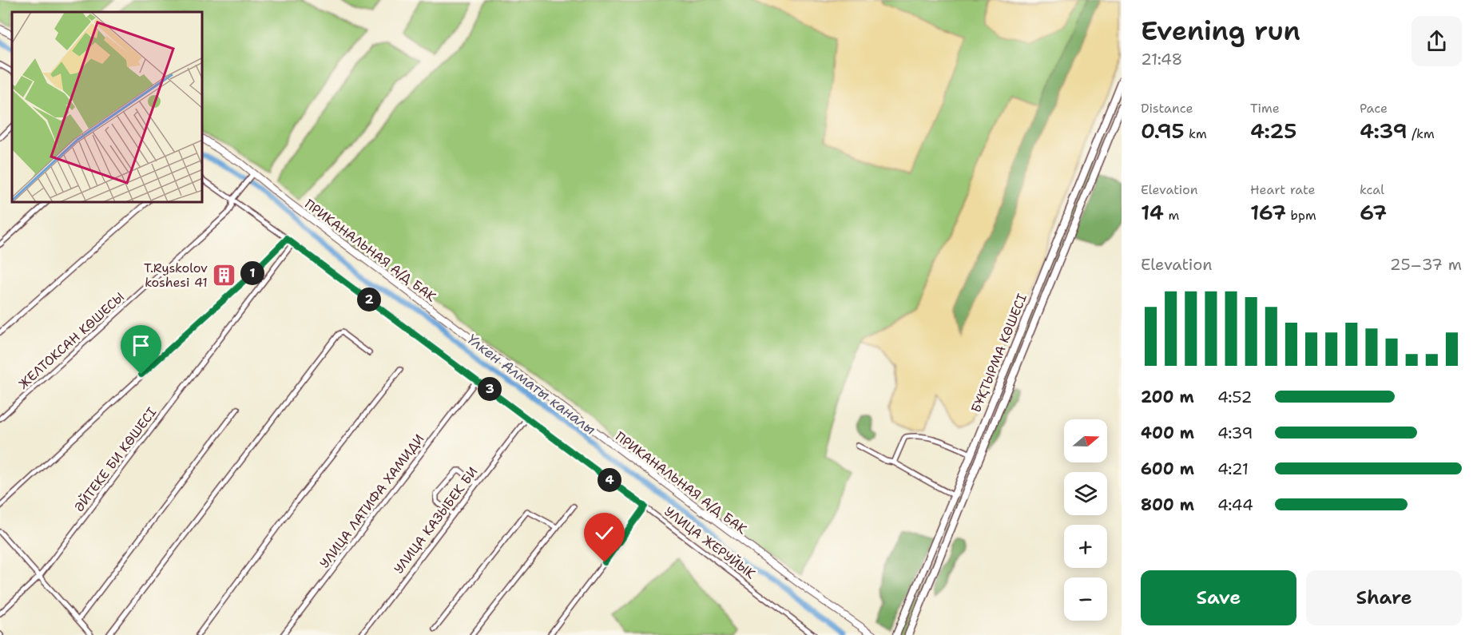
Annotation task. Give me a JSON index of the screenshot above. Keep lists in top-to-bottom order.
{
  "streets": {
    "main road": ["БҰҚТЫРМА КӨШЕСІ"],
    "street": [
      "ПРИКАНАЛЬНАЯ А/Д БАК",
      "ЖЕЛТОКСАН КӨШЕСЫ",
      "ӘЙТЕКЕ БИ КӨШЕСІ",
      "УЛИЦА ЛАТИФА ХАМИДИ",
      "УЛИЦА КАЗЫБЕК БИ",
      "УЛИЦА ЖЕРУЙЫК"
    ]
  },
  "crossings": [
    ["ПРИКАНАЛЬНАЯ А/Д БАК", "ЖЕЛТОКСАН КӨШЕСЫ"],
    ["ӘЙТЕКЕ БИ КӨШЕСІ", "УЛИЦА ЖЕРУЙЫК"],
    ["УЛИЦА ЛАТИФА ХАМИДИ", "УЛИЦА ЖЕРУЙЫК"],
    ["УЛИЦА КАЗЫБЕК БИ", "УЛИЦА ЖЕРУЙЫК"]
  ],
  "water": ["Үлкен Алматы каналы"],
  "places": {
    "building": ["T.Ryskolov koshesi 41"]
  },
  "north": "right",
  "page": {
    "heading": ["Evening run", "21:48"],
    "stats": [
      ["Distance", "0.95 km"],
      ["Time", "4:25"],
      ["Pace", "4:39 /km"],
      ["Elevation", "14 m"],
      ["Heart rate", "167 bpm"],
      ["kcal", "67"]
    ],
    "chart": ["Elevation", "25–37 m"],
    "pins": [
      "1",
      "2",
      "3",
      "4"
    ],
    "list": [
      {
        "name": "200 m",
        "note": "4:52"
      },
      {
        "name": "400 m",
        "note": "4:39"
      },
      {
        "name": "600 m",
        "note": "4:21"
      },
      {
        "name": "800 m",
        "note": "4:44"
      }
    ],
    "map_buttons": ["+", "−"],
    "buttons": ["Save", "Share"]
  }
}
